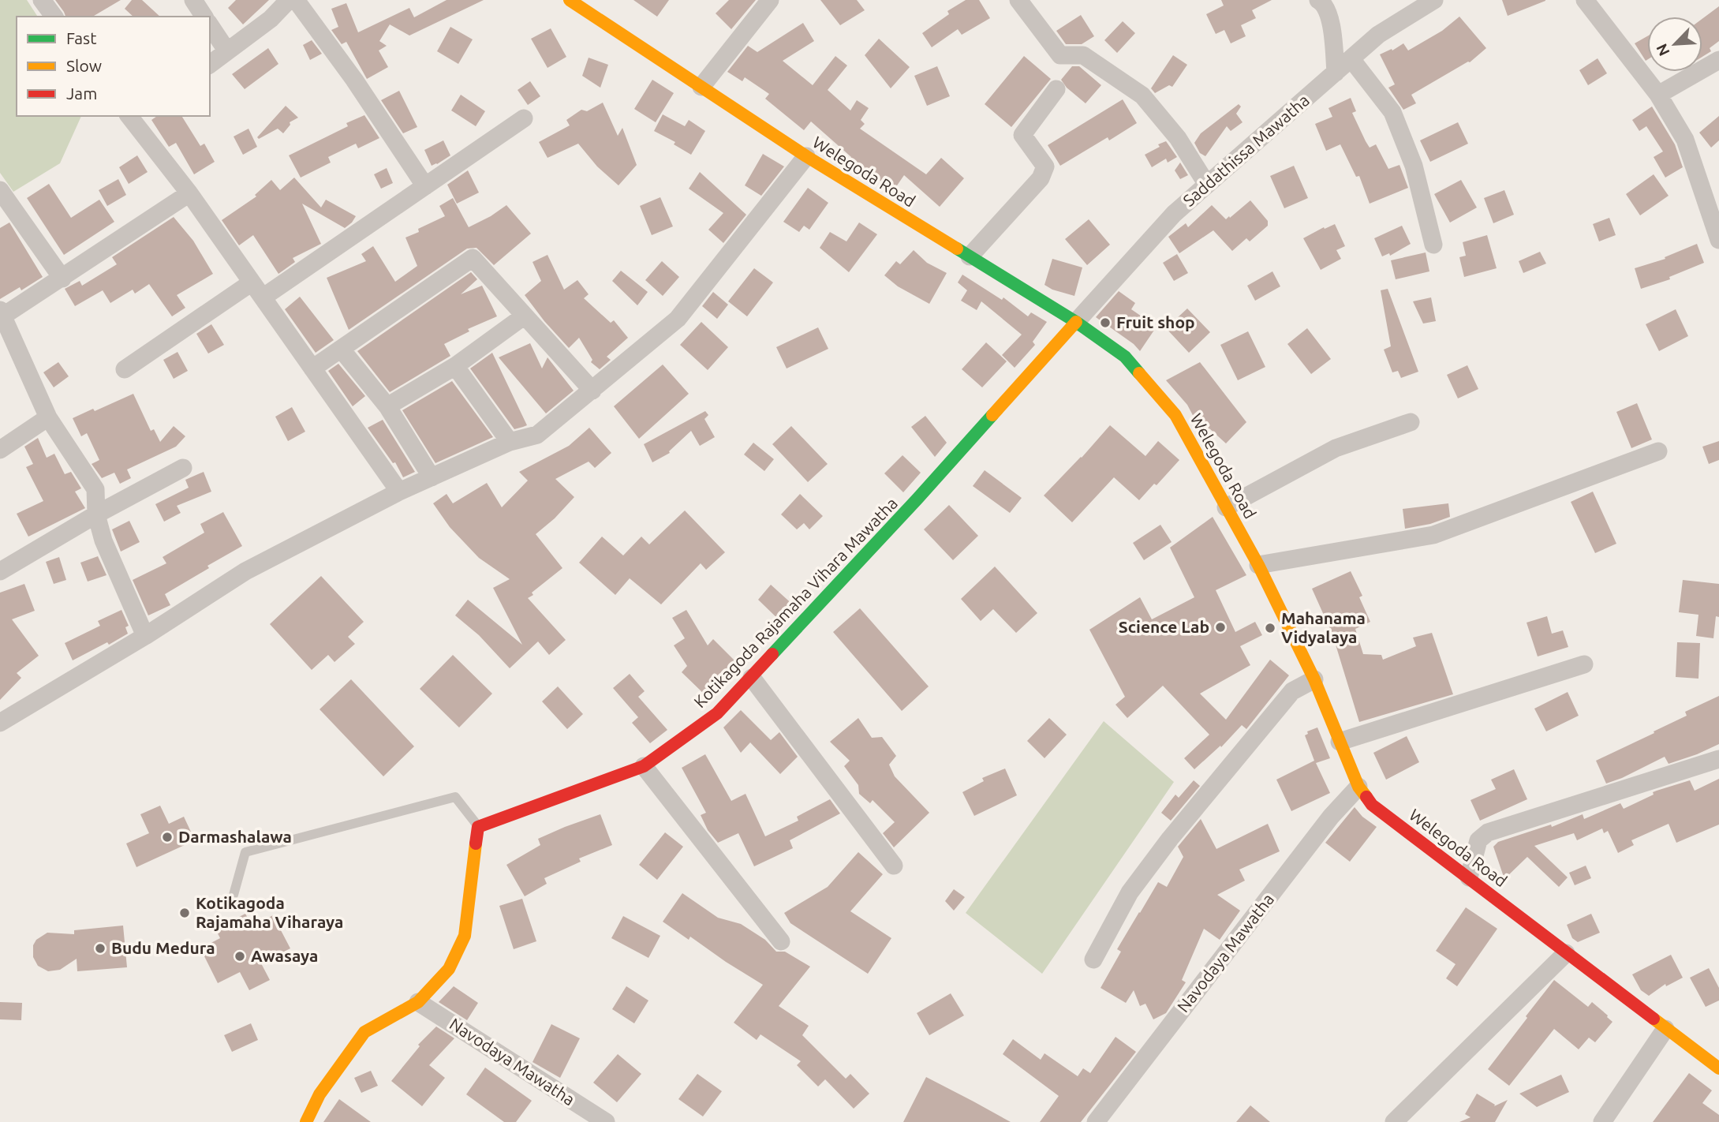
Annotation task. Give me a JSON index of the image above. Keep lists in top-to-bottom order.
{
  "streets": {
    "street": [
      "Saddathissa Mawatha",
      "Welegoda Road",
      "Kotikagoda Rajamaha Vihara Mawatha",
      "Navodaya Mawatha"
    ]
  },
  "crossings": [
    ["Saddathissa Mawatha", "Welegoda Road"],
    ["Saddathissa Mawatha", "Kotikagoda Rajamaha Vihara Mawatha"],
    ["Welegoda Road", "Kotikagoda Rajamaha Vihara Mawatha"],
    ["Welegoda Road", "Navodaya Mawatha"]
  ],
  "places": [
    "Fruit shop",
    "Science Lab",
    "Mahanama Vidyalaya",
    "Darmashalawa",
    "Kotikagoda Rajamaha Viharaya",
    "Budu Medura",
    "Awasaya"
  ],
  "legend": ["Fast", "Slow", "Jam"],
  "north": "bottom left"
}
